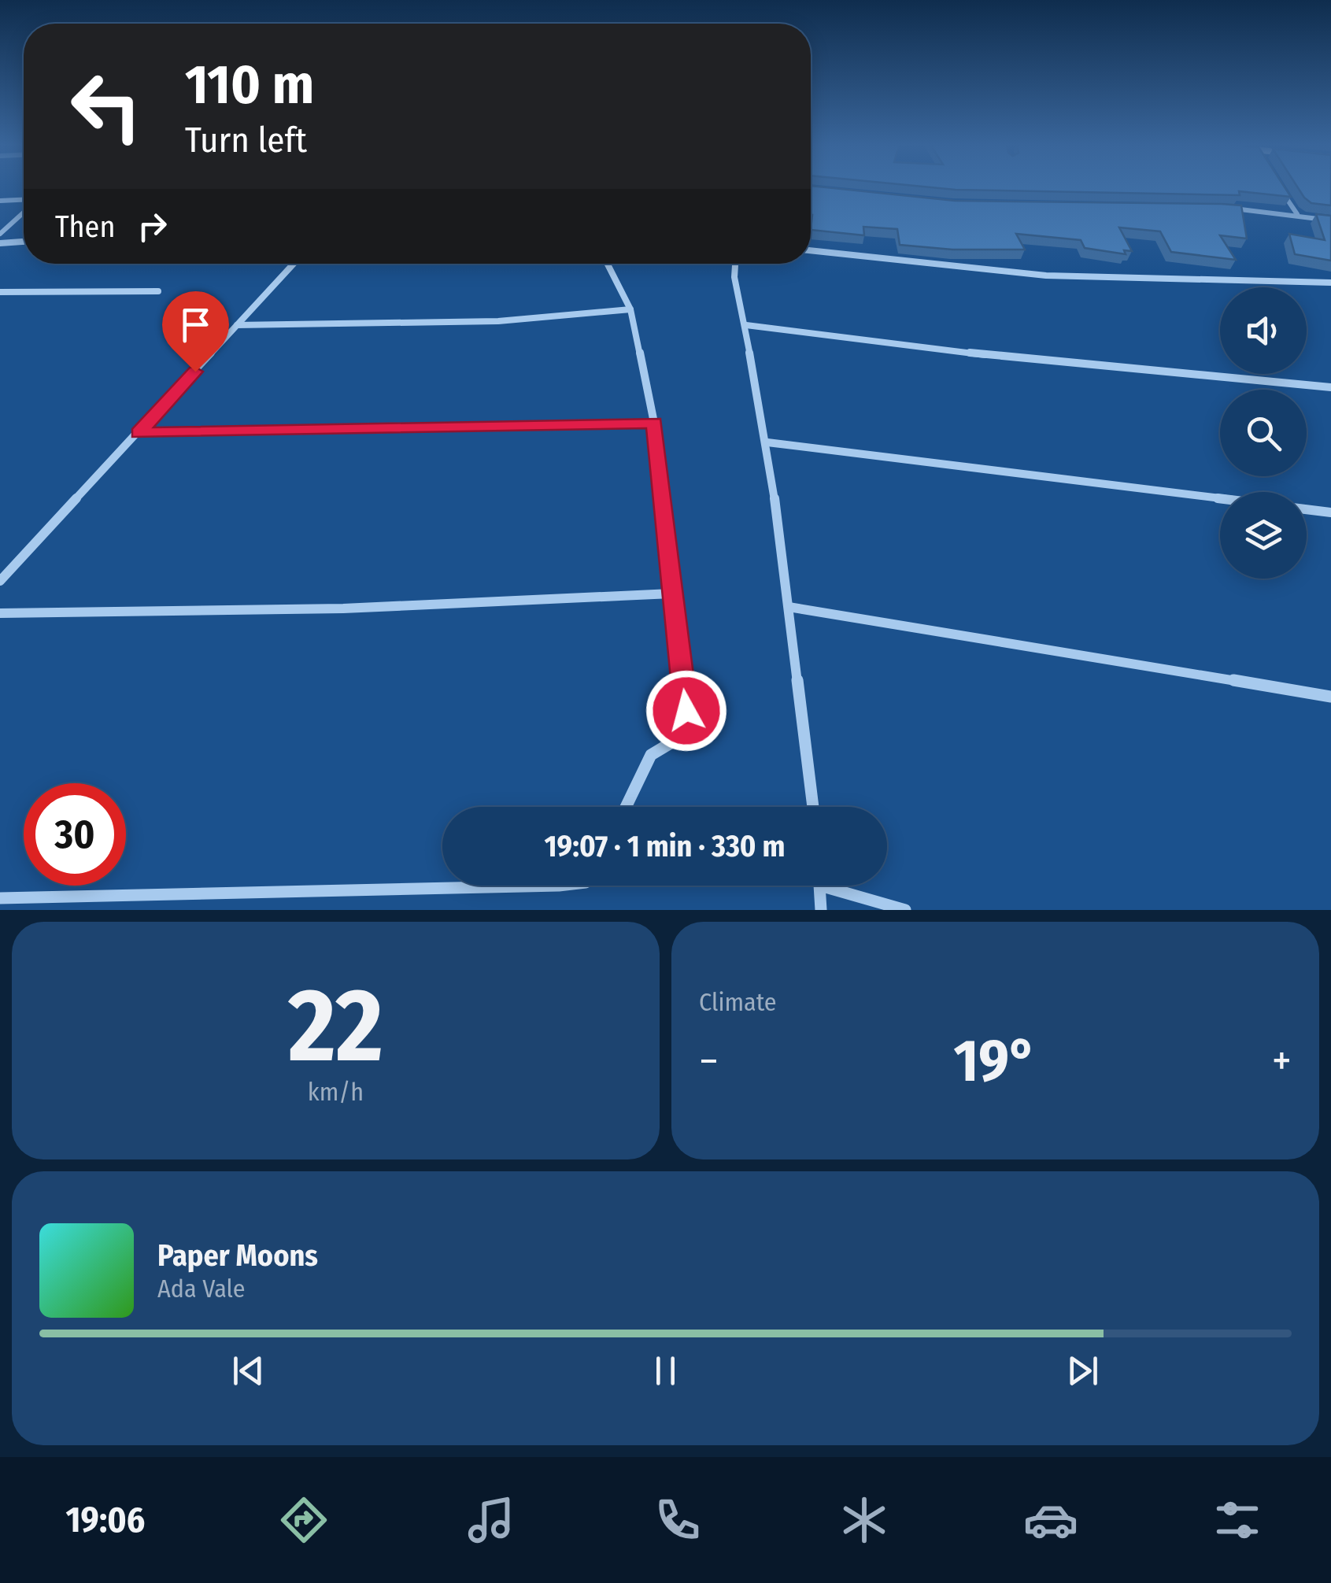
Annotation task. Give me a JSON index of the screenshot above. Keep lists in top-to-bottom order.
{
  "page": {
    "turn": ["110 m", "Turn left"],
    "then": "Then",
    "limit": "30",
    "trip": "19:07 · 1 min · 330 m",
    "tile": [
      ["22", "km/h"],
      "Climate"
    ],
    "heat": ["−", "19°", "+"],
    "song": ["Paper Moons", "Ada Vale"],
    "tabs": "19:06"
  }
}
